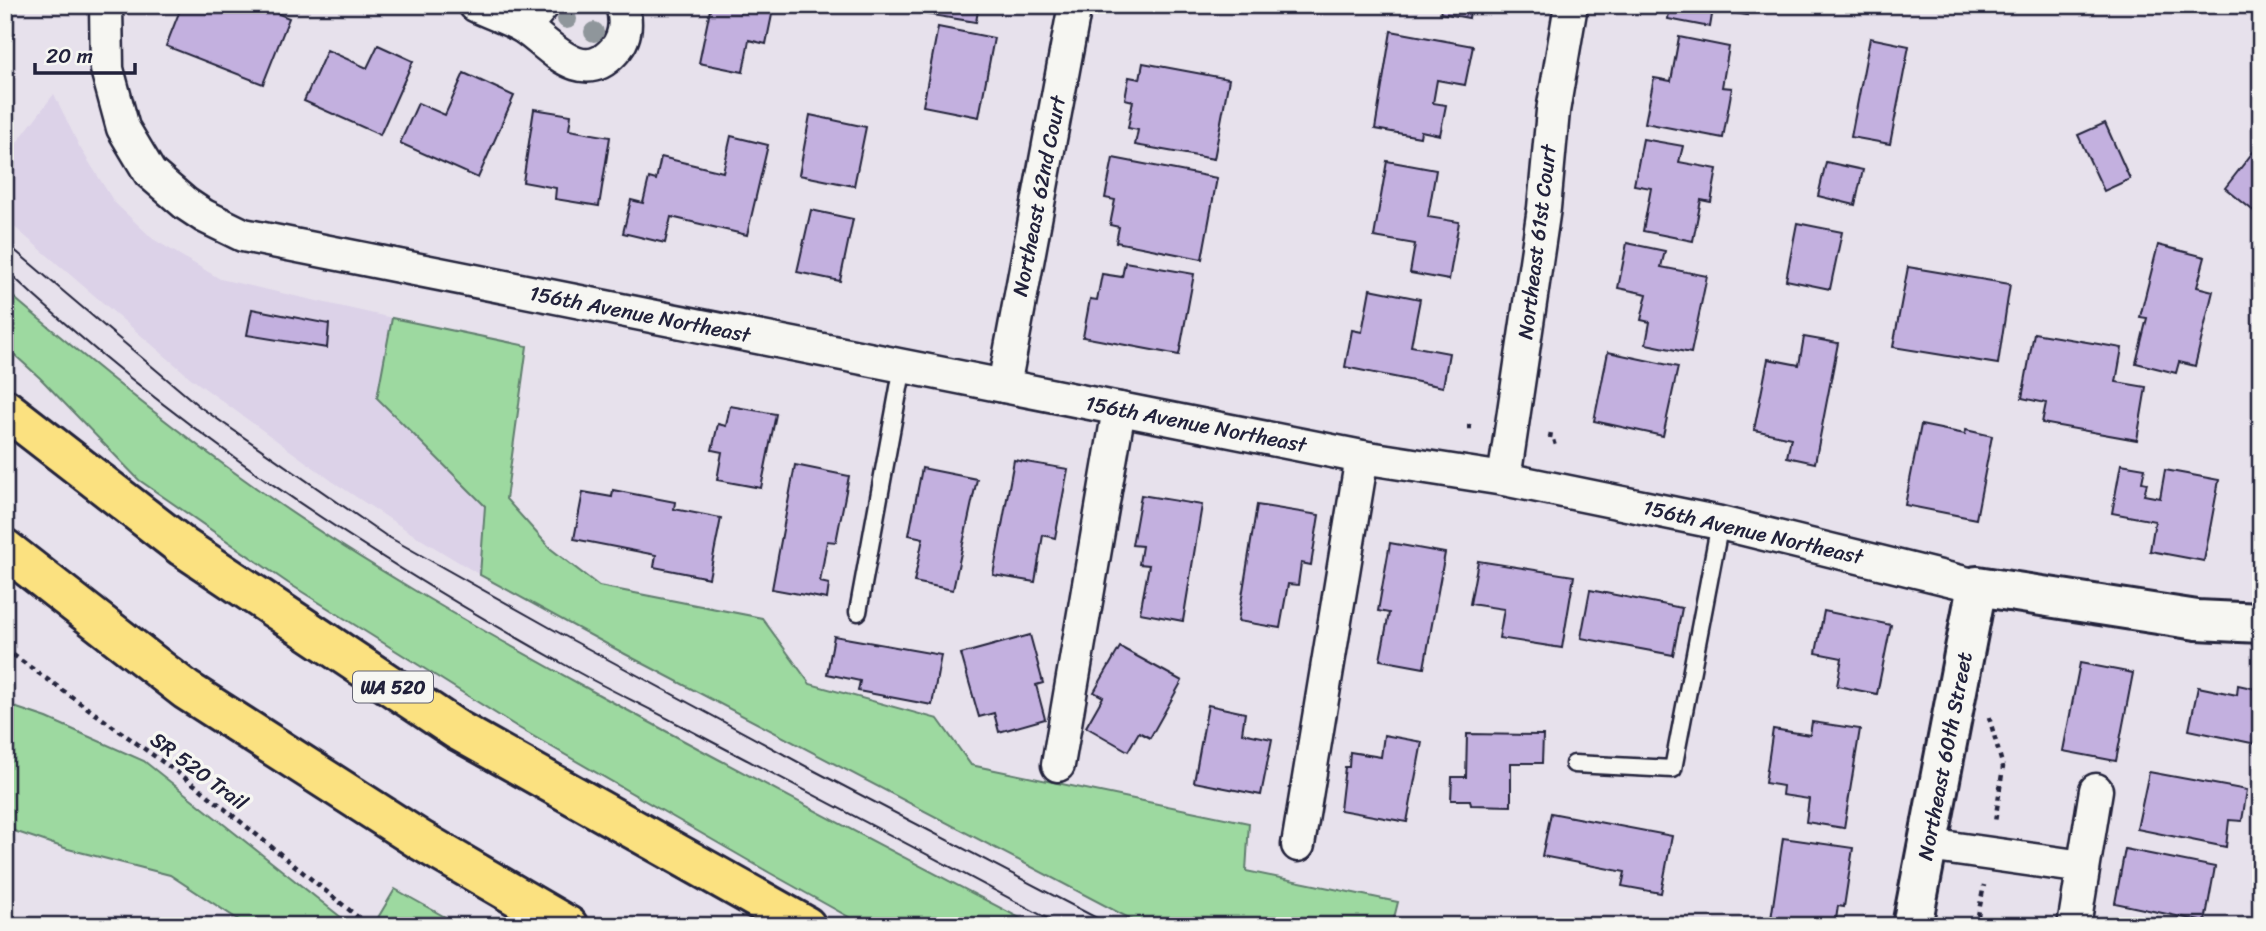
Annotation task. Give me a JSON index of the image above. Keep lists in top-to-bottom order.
{
  "streets": {
    "highway": ["WA 520"],
    "street": [
      "Northeast 62nd Court",
      "Northeast 61st Court",
      "156th Avenue Northeast",
      "Northeast 60th Street"
    ],
    "path": ["SR 520 Trail"]
  },
  "crossings": [
    ["Northeast 62nd Court", "156th Avenue Northeast"],
    ["Northeast 61st Court", "156th Avenue Northeast"],
    ["156th Avenue Northeast", "Northeast 60th Street"]
  ],
  "scale_bar": "20 m"
}
